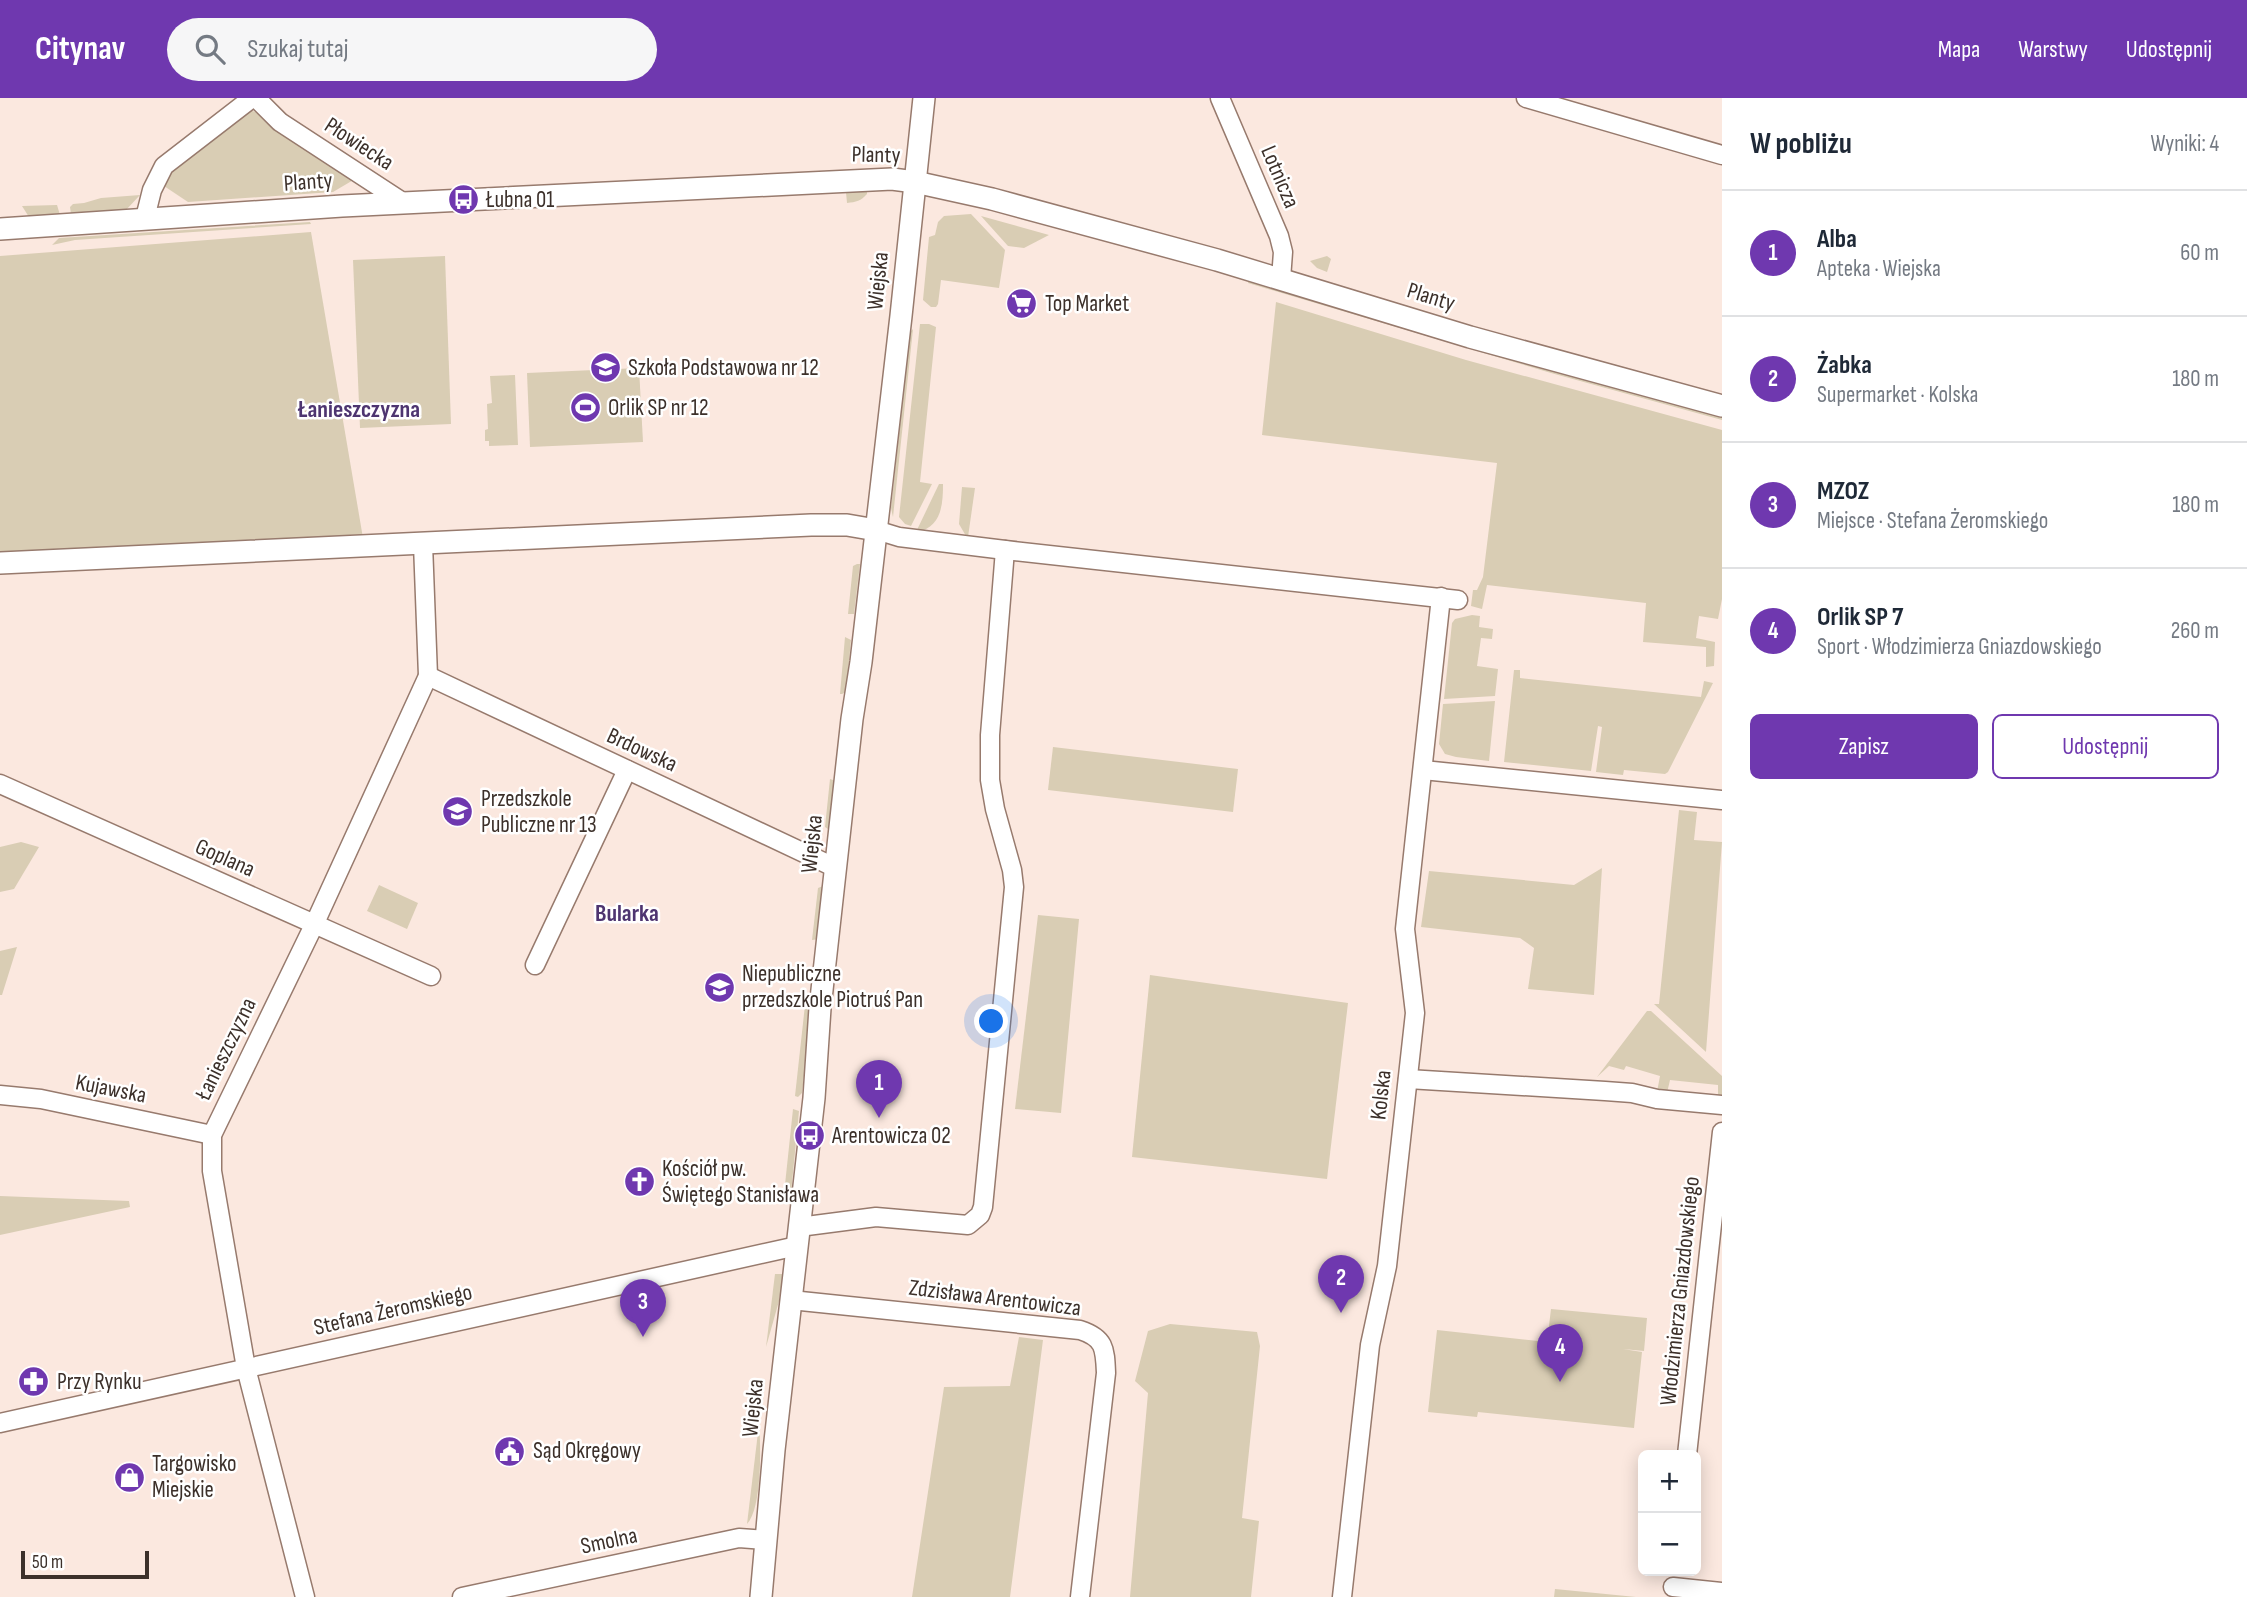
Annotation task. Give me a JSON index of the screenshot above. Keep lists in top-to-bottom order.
{
  "streets": {
    "street": [
      "Płowiecka",
      "Planty",
      "Lotnicza",
      "Wiejska",
      "Brdowska",
      "Goplana",
      "Łanieszczyzna",
      "Kujawska",
      "Kolska",
      "Włodzimierza Gniazdowskiego",
      "Zdzisława Arentowicza",
      "Stefana Żeromskiego",
      "Smolna"
    ]
  },
  "crossings": [
    ["Płowiecka", "Planty"],
    ["Planty", "Lotnicza"],
    ["Planty", "Wiejska"],
    ["Wiejska", "Brdowska"],
    ["Wiejska", "Zdzisława Arentowicza"],
    ["Wiejska", "Stefana Żeromskiego"],
    ["Wiejska", "Smolna"],
    ["Brdowska", "Łanieszczyzna"],
    ["Goplana", "Łanieszczyzna"],
    ["Łanieszczyzna", "Kujawska"],
    ["Łanieszczyzna", "Stefana Żeromskiego"],
    ["Kolska", "Stefana Żeromskiego"]
  ],
  "districts": ["Łanieszczyzna", "Bularka"],
  "places": {
    "bus stop": ["Łubna 01", "Arentowicza 02"],
    "supermarket": ["Top Market"],
    "school or university": ["Szkoła Podstawowa nr 12", "Przedszkole Publiczne nr 13", "Niepubliczne przedszkole Piotruś Pan"],
    "sports": ["Orlik SP nr 12"],
    "church": ["Kościół pw. Świętego Stanisława"],
    "pharmacy": ["Przy Rynku"],
    "public building": ["Sąd Okręgowy"],
    "shop": ["Targowisko Miejskie"]
  },
  "scale_bar": "50 m",
  "page": {
    "header": "Citynav",
    "search": "Szukaj tutaj",
    "nav": ["Mapa", "Warstwy", "Udostępnij"],
    "heading": ["W pobliżu", "Wyniki: 4"],
    "list": [
      {
        "mark": "1",
        "name": "Alba",
        "note": "Apteka · Wiejska",
        "value": "60 m"
      },
      {
        "mark": "2",
        "name": "Żabka",
        "note": "Supermarket · Kolska",
        "value": "180 m"
      },
      {
        "mark": "3",
        "name": "MZOZ",
        "note": "Miejsce · Stefana Żeromskiego",
        "value": "180 m"
      },
      {
        "mark": "4",
        "name": "Orlik SP 7",
        "note": "Sport · Włodzimierza Gniazdowskiego",
        "value": "260 m"
      }
    ],
    "buttons": ["Zapisz", "Udostępnij"],
    "pins": [
      "1",
      "2",
      "3",
      "4"
    ],
    "map_buttons": ["+", "−"],
    "scale": "50 m"
  }
}
